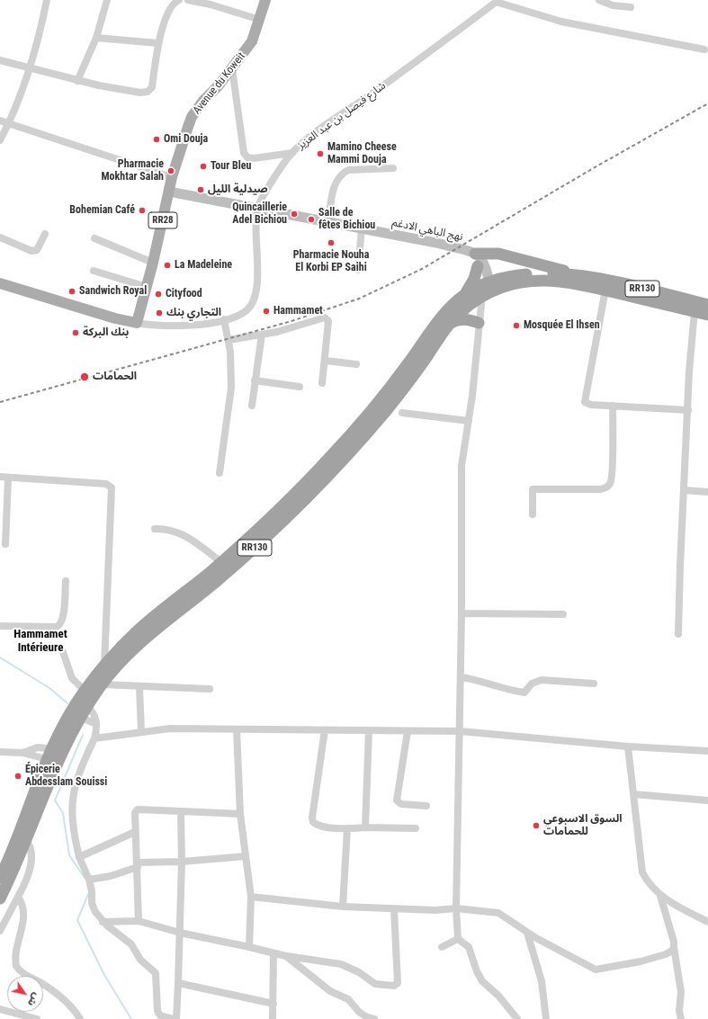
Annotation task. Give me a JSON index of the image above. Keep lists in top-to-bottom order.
{
  "streets": {
    "highway": ["RR130"],
    "main road": ["Avenue du Koweit", "RR28", "نهج الباهي الادغم"],
    "street": ["شارع فيصل بن عبد العزيز"]
  },
  "crossings": [
    ["Avenue du Koweit", "شارع فيصل بن عبد العزيز"],
    ["Avenue du Koweit", "نهج الباهي الادغم"],
    ["شارع فيصل بن عبد العزيز", "نهج الباهي الادغم"],
    ["نهج الباهي الادغم", "RR130"]
  ],
  "districts": ["Hammamet Intérieure"],
  "places": [
    "Omi Douja",
    "Mamino Cheese Mammi Douja",
    "Tour Bleu",
    "Pharmacie Mokhtar Salah",
    "صيدلية الليل",
    "Bohemian Café",
    "Quincaillerie Adel Bichiou",
    "Salle de fêtes Bichiou",
    "Pharmacie Nouha El Korbi EP Saihi",
    "La Madeleine",
    "Sandwich Royal",
    "Cityfood",
    "Hammamet",
    "التجاري بنك",
    "Mosquée El Ihsen",
    "بنك البركة",
    "الحمامات",
    "Épicerie Abdesslam Souissi",
    "السوق الاسبوعي للحمامات"
  ],
  "north": "bottom right"
}
